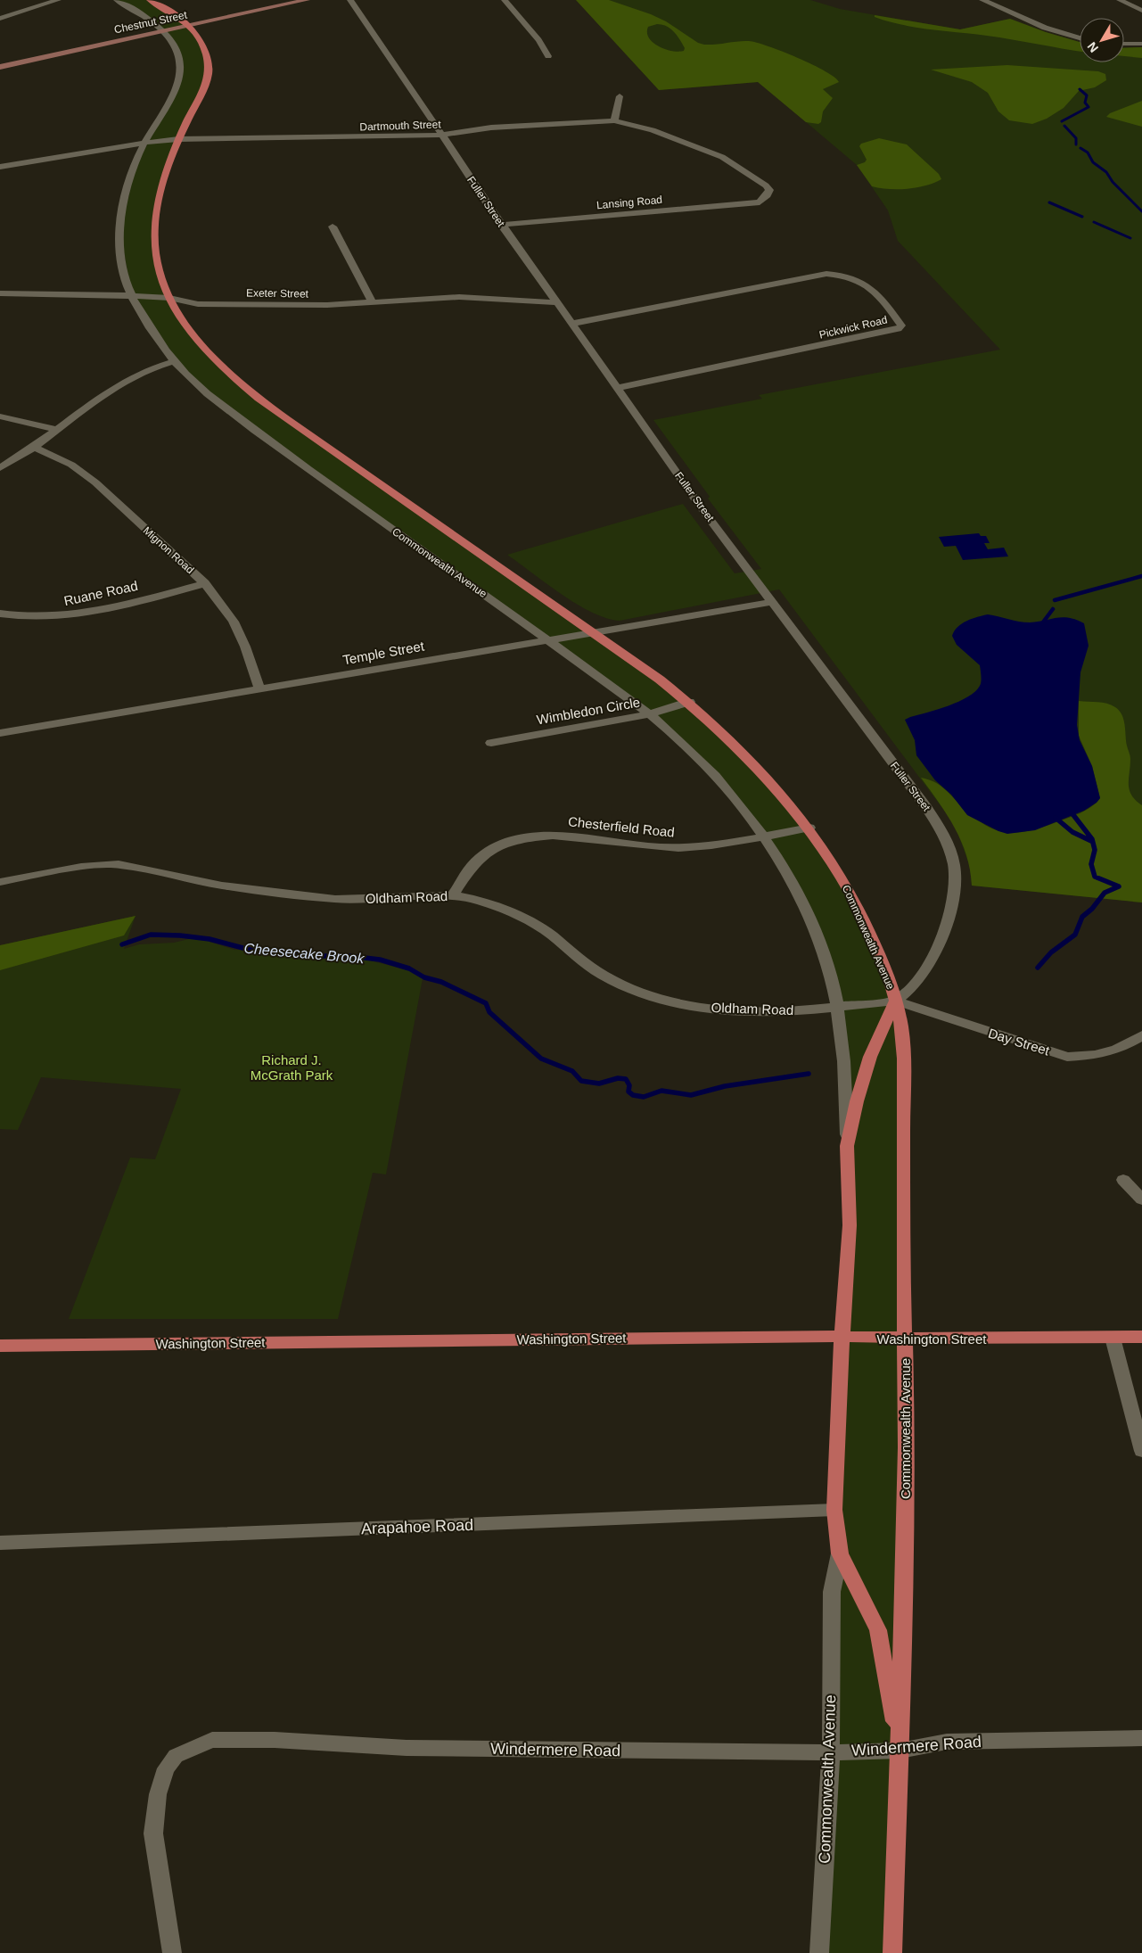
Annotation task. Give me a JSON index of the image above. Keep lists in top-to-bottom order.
{
  "streets": {
    "main road": ["Chestnut Street", "Commonwealth Avenue", "Washington Street"],
    "street": [
      "Dartmouth Street",
      "Fuller Street",
      "Lansing Road",
      "Exeter Street",
      "Pickwick Road",
      "Mignon Road",
      "Ruane Road",
      "Temple Street",
      "Wimbledon Circle",
      "Chesterfield Road",
      "Oldham Road",
      "Day Street",
      "Arapahoe Road",
      "Windermere Road"
    ]
  },
  "crossings": [
    ["Chestnut Street", "Commonwealth Avenue"],
    ["Dartmouth Street", "Fuller Street"],
    ["Dartmouth Street", "Lansing Road"],
    ["Dartmouth Street", "Commonwealth Avenue"],
    ["Fuller Street", "Lansing Road"],
    ["Fuller Street", "Exeter Street"],
    ["Fuller Street", "Pickwick Road"],
    ["Fuller Street", "Commonwealth Avenue"],
    ["Fuller Street", "Temple Street"],
    ["Fuller Street", "Oldham Road"],
    ["Fuller Street", "Day Street"],
    ["Exeter Street", "Commonwealth Avenue"],
    ["Mignon Road", "Ruane Road"],
    ["Mignon Road", "Temple Street"],
    ["Commonwealth Avenue", "Temple Street"],
    ["Commonwealth Avenue", "Wimbledon Circle"],
    ["Commonwealth Avenue", "Chesterfield Road"],
    ["Commonwealth Avenue", "Oldham Road"],
    ["Commonwealth Avenue", "Day Street"],
    ["Commonwealth Avenue", "Washington Street"],
    ["Commonwealth Avenue", "Arapahoe Road"],
    ["Commonwealth Avenue", "Windermere Road"],
    ["Chesterfield Road", "Oldham Road"],
    ["Oldham Road", "Day Street"]
  ],
  "water": ["Cheesecake Brook"],
  "parks": ["Richard J. McGrath Park"],
  "north": "bottom left"
}
